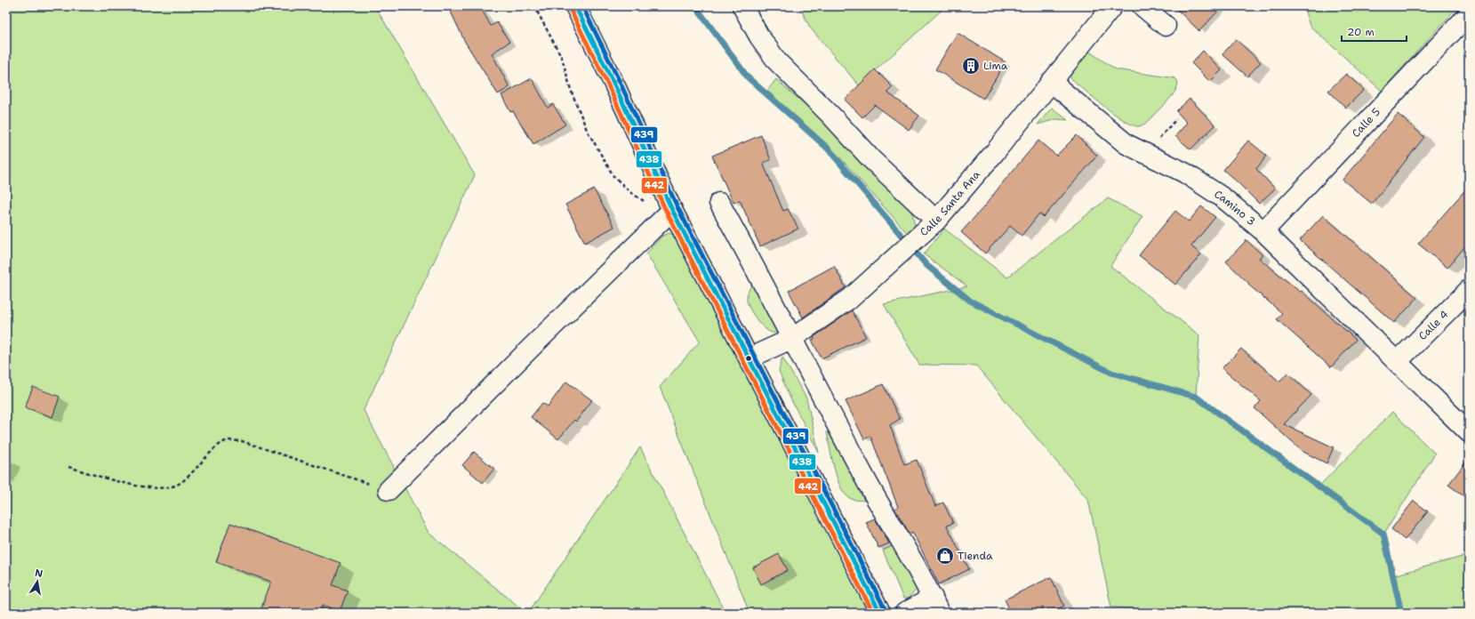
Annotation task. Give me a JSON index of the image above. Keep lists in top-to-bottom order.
{
  "streets": {
    "street": [
      "Calle 5",
      "Calle Santa Ana",
      "Camino 3",
      "Calle 4"
    ]
  },
  "crossings": [
    ["Calle 5", "Camino 3"],
    ["Calle Santa Ana", "Camino 3"],
    ["Camino 3", "Calle 4"]
  ],
  "places": {
    "building": ["Lima"],
    "shop": ["Tienda"]
  },
  "lines": ["transit line 438", "transit line 439", "transit line 442"],
  "scale_bar": "20 m",
  "north": "top"
}
